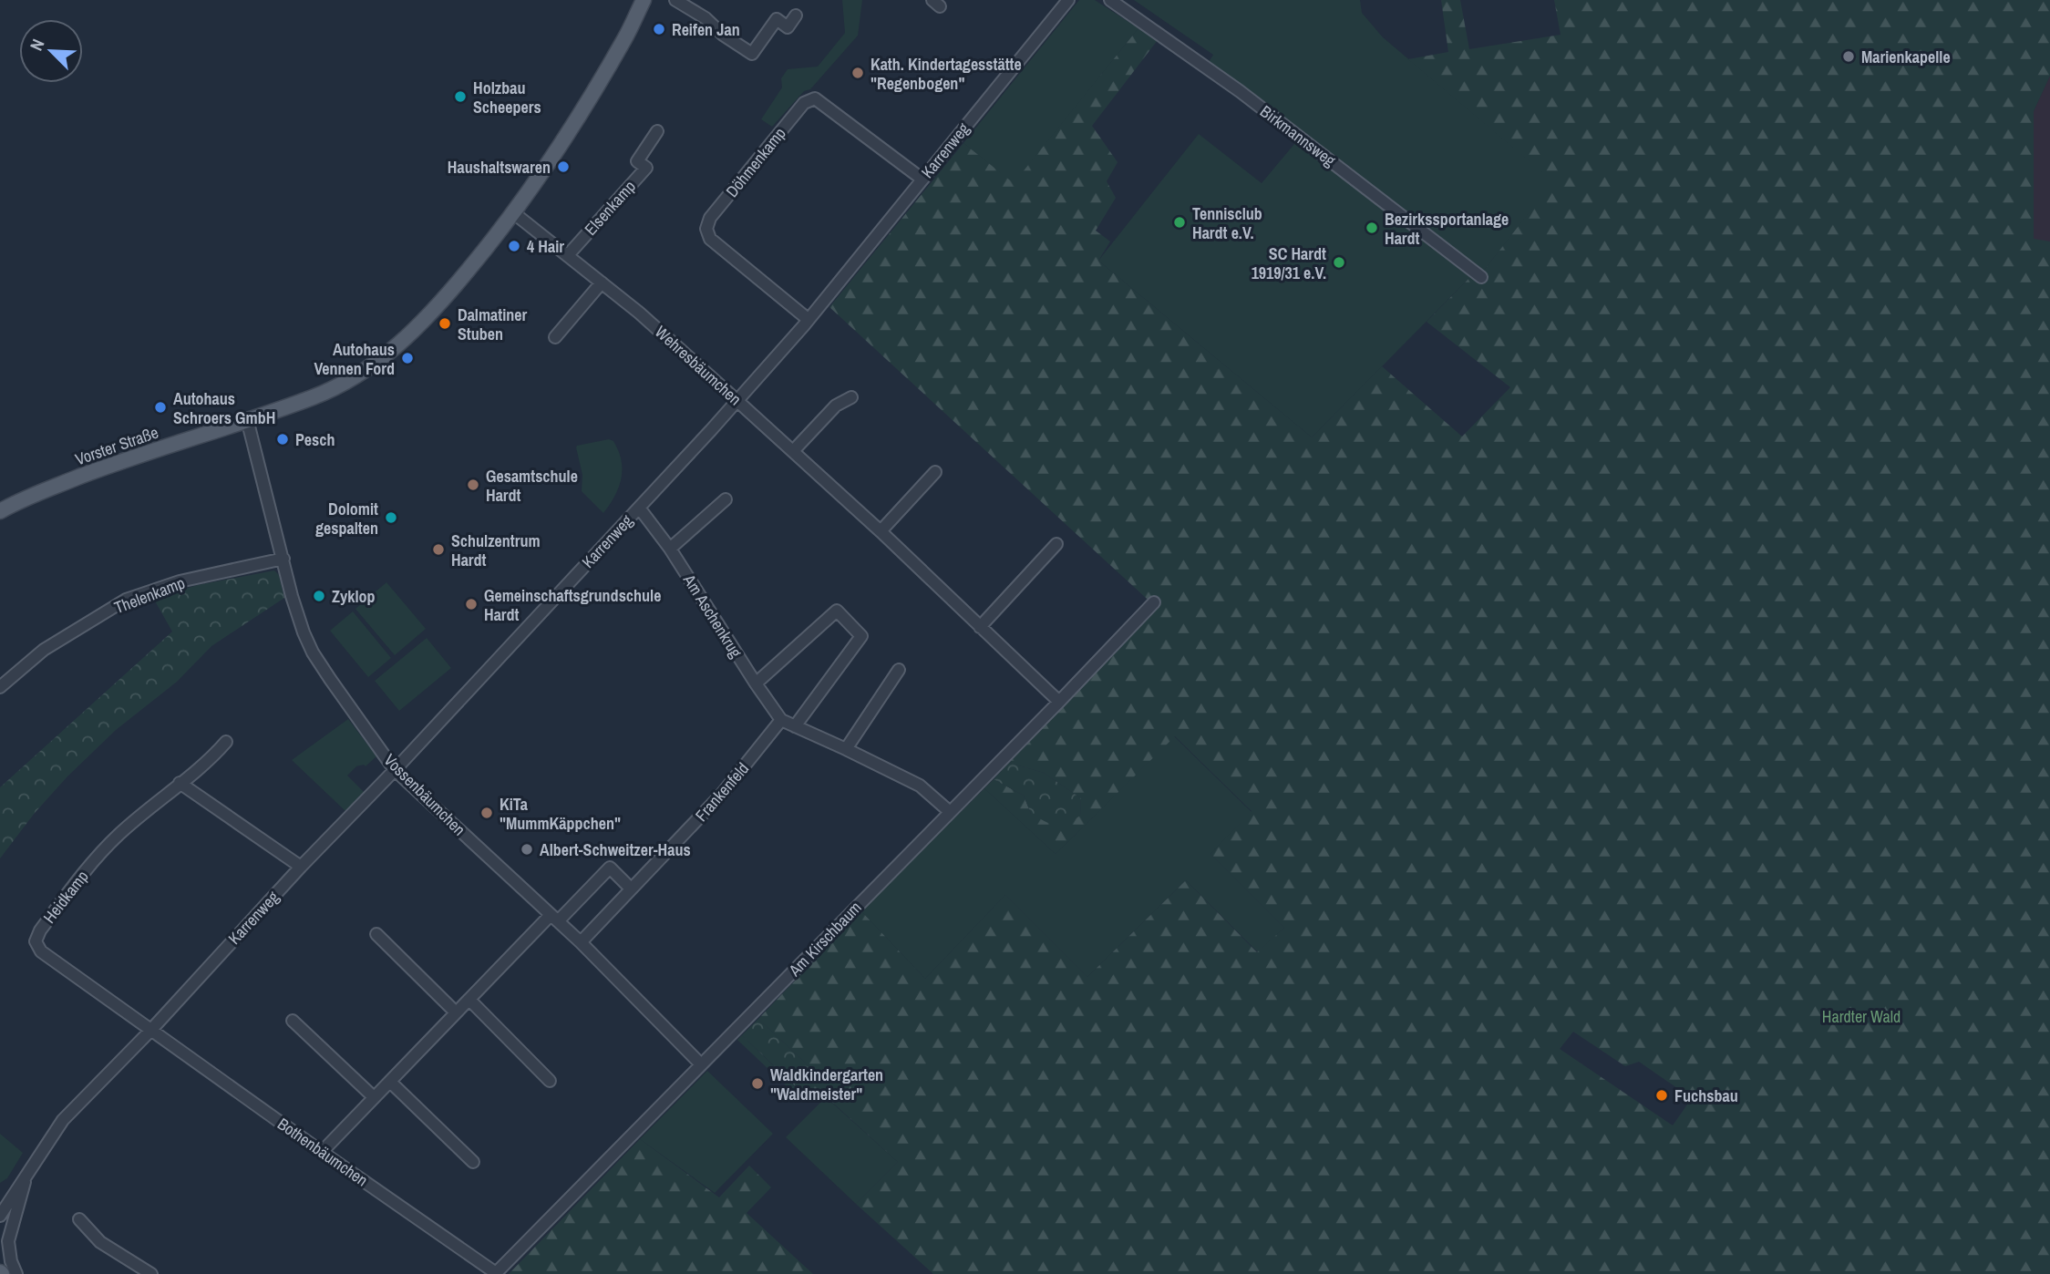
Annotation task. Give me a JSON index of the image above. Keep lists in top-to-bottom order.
{
  "streets": {
    "main road": ["Vorster Straße"],
    "street": [
      "Birkmannsweg",
      "Karrenweg",
      "Döhmenkamp",
      "Elsenkamp",
      "Wehresbäumchen",
      "Thelenkamp",
      "Am Aschenkrug",
      "Frankenfeld",
      "Vossenbäumchen",
      "Heidkamp",
      "Am Kirschbaum",
      "Bothenbäumchen"
    ]
  },
  "crossings": [
    ["Karrenweg", "Döhmenkamp"],
    ["Karrenweg", "Wehresbäumchen"],
    ["Karrenweg", "Am Aschenkrug"],
    ["Karrenweg", "Vossenbäumchen"],
    ["Karrenweg", "Heidkamp"],
    ["Karrenweg", "Bothenbäumchen"],
    ["Elsenkamp", "Wehresbäumchen"],
    ["Wehresbäumchen", "Vorster Straße"],
    ["Wehresbäumchen", "Am Kirschbaum"],
    ["Vorster Straße", "Vossenbäumchen"],
    ["Thelenkamp", "Vossenbäumchen"],
    ["Am Aschenkrug", "Frankenfeld"],
    ["Am Aschenkrug", "Am Kirschbaum"],
    ["Frankenfeld", "Vossenbäumchen"],
    ["Vossenbäumchen", "Am Kirschbaum"],
    ["Heidkamp", "Bothenbäumchen"],
    ["Am Kirschbaum", "Bothenbäumchen"]
  ],
  "parks": ["Hardter Wald"],
  "places": [
    "Reifen Jan",
    "Marienkapelle",
    "Kath. Kindertagesstätte \"Regenbogen\"",
    "Holzbau Scheepers",
    "Haushaltswaren",
    "Tennisclub Hardt e.V.",
    "Bezirkssportanlage Hardt",
    "4 Hair",
    "SC Hardt 1919/31 e.V.",
    "Dalmatiner Stuben",
    "Autohaus Vennen Ford",
    "Autohaus Schroers GmbH",
    "Pesch",
    "Gesamtschule Hardt",
    "Dolomit gespalten",
    "Schulzentrum Hardt",
    "Zyklop",
    "Gemeinschaftsgrundschule Hardt",
    "KiTa \"MummKäppchen\"",
    "Albert-Schweitzer-Haus",
    "Waldkindergarten \"Waldmeister\"",
    "Fuchsbau"
  ],
  "north": "top left"
}
